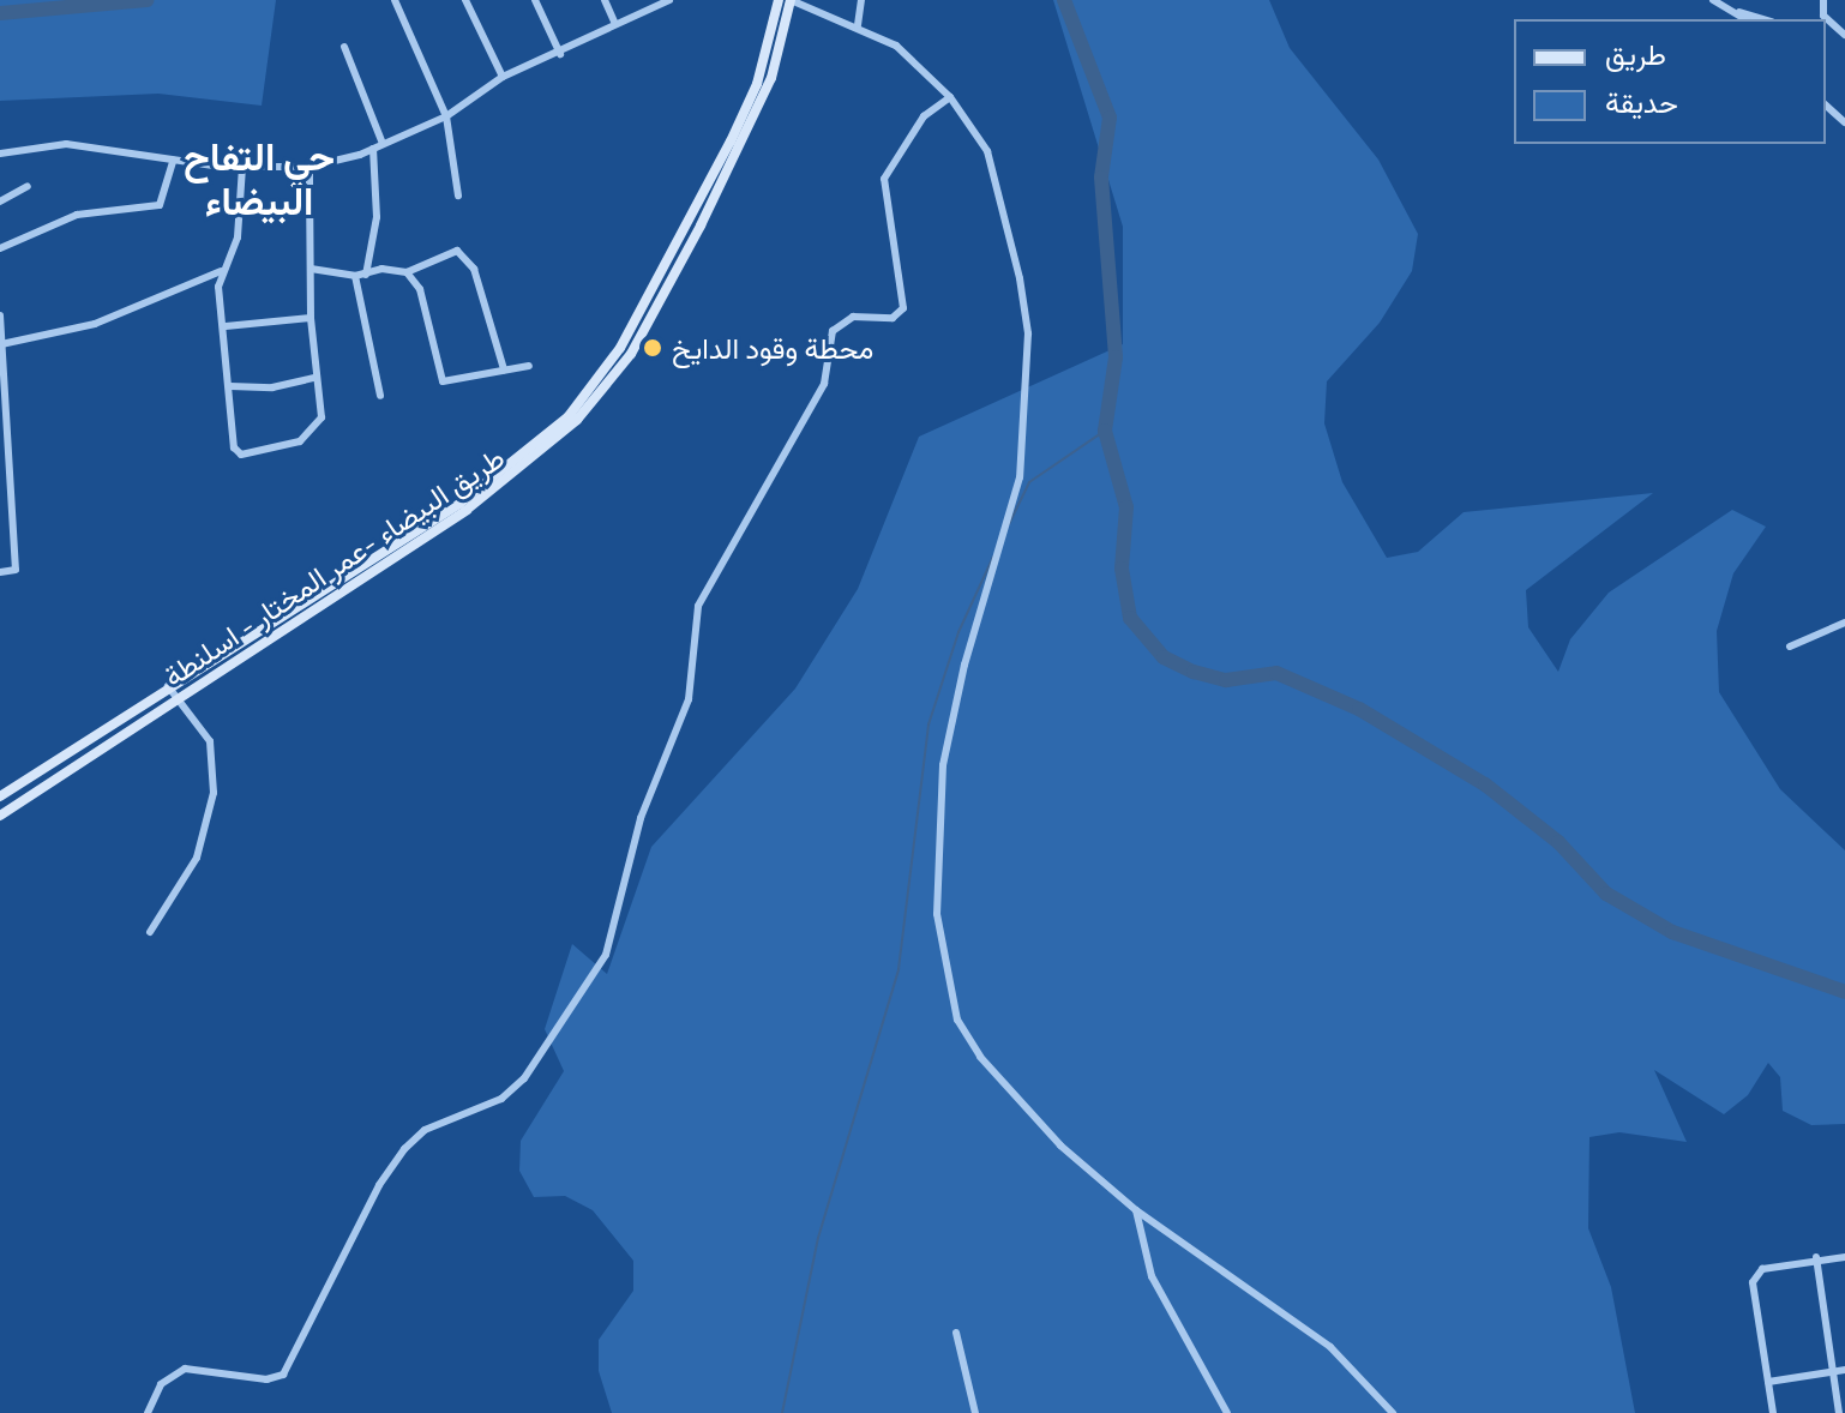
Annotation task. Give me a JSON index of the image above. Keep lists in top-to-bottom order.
{
  "streets": {
    "main road": ["طريق البيضاء -عمر المختار - اسلنطة"]
  },
  "districts": ["حي التفاح البيضاء"],
  "places": ["محطة وقود الدايخ"],
  "legend": ["طريق", "حديقة"]
}
